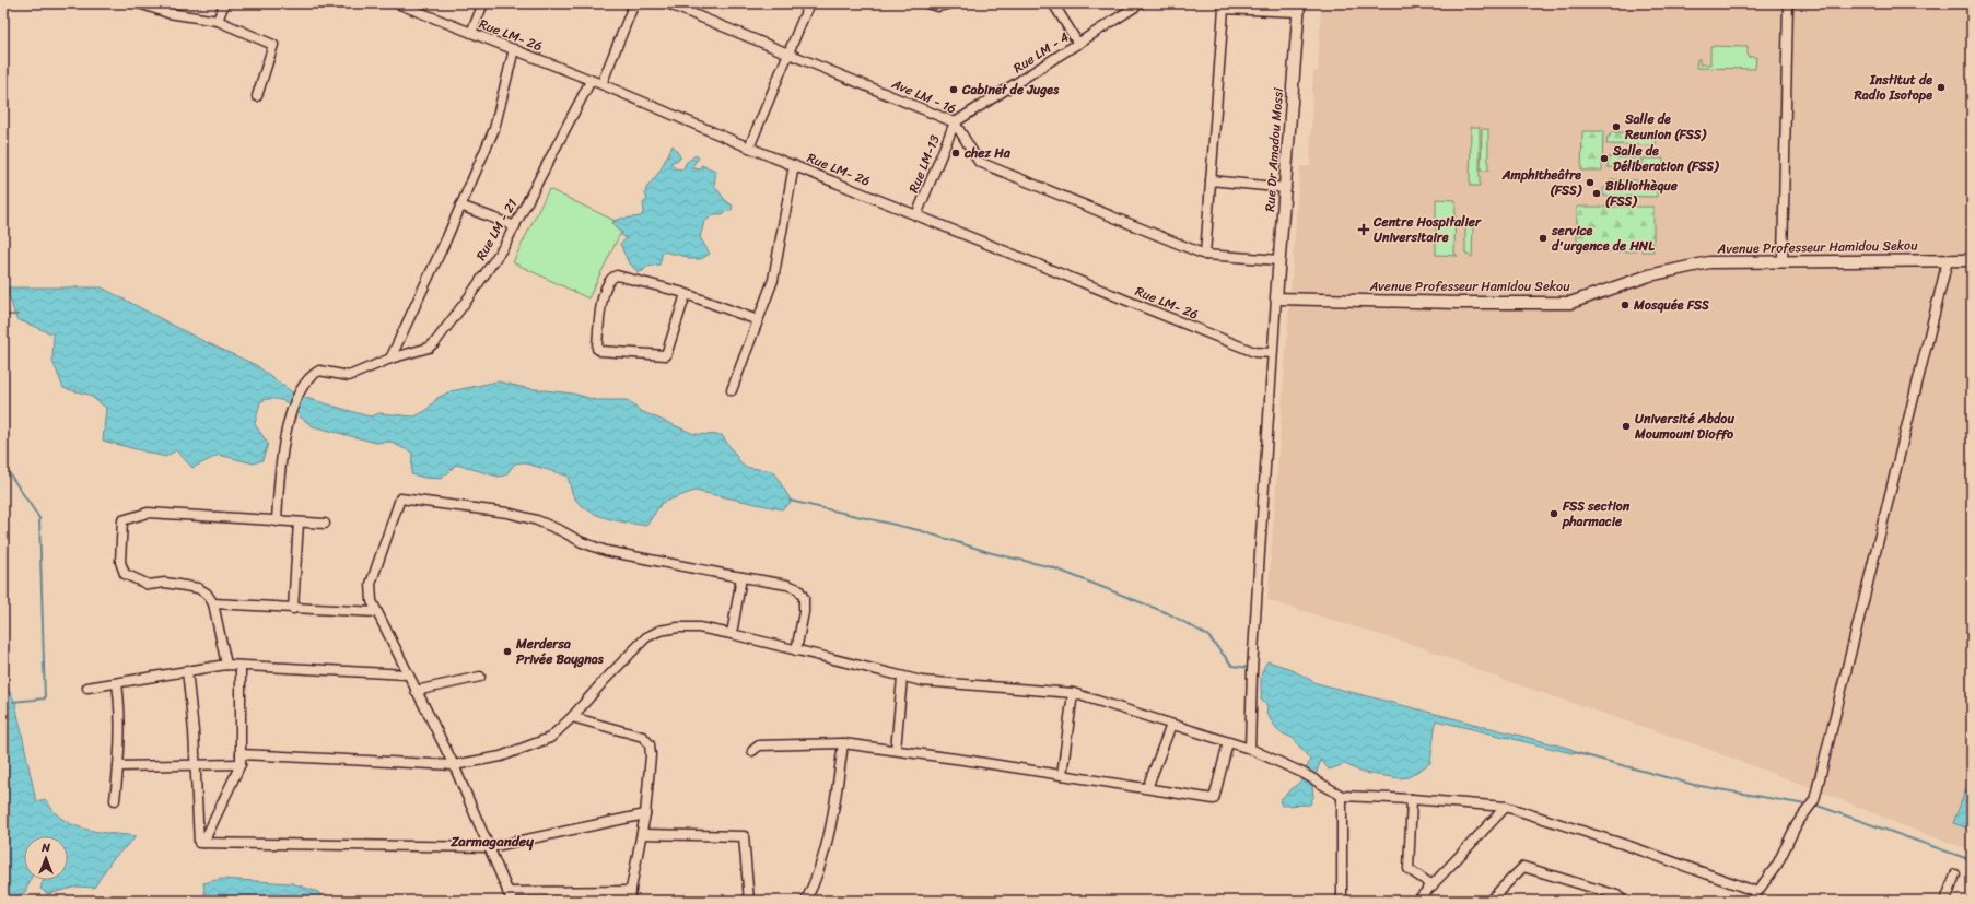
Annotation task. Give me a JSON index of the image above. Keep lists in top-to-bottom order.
{
  "streets": {
    "street": [
      "Rue LM- 26",
      "Rue LM - 4",
      "Ave LM - 16",
      "Rue Dr Amadou Mossi",
      "Rue LM-13",
      "Rue LM - 21",
      "Avenue Professeur Hamidou Sekou"
    ]
  },
  "crossings": [
    ["Rue LM- 26", "Rue LM-13"],
    ["Rue LM- 26", "Rue LM - 21"],
    ["Rue LM - 4", "Ave LM - 16"],
    ["Rue LM - 4", "Rue LM-13"],
    ["Ave LM - 16", "Rue Dr Amadou Mossi"],
    ["Ave LM - 16", "Rue LM-13"],
    ["Rue Dr Amadou Mossi", "Avenue Professeur Hamidou Sekou"]
  ],
  "districts": ["Zarmagandey"],
  "places": {
    "other": [
      "Institut de Radio Isotope",
      "Cabinet de Juges",
      "Salle de Reunion (FSS)",
      "chez Ha",
      "Salle de Déliberation (FSS)",
      "Amphitheâtre (FSS)",
      "Bibliothèque (FSS)",
      "service d'urgence de HNL",
      "Mosquée FSS",
      "Université Abdou Moumouni Dioffo",
      "FSS section pharmacie",
      "Merdersa Privée Baygnas"
    ],
    "health": ["Centre Hospitalier Universitaire"]
  },
  "north": "top"
}
